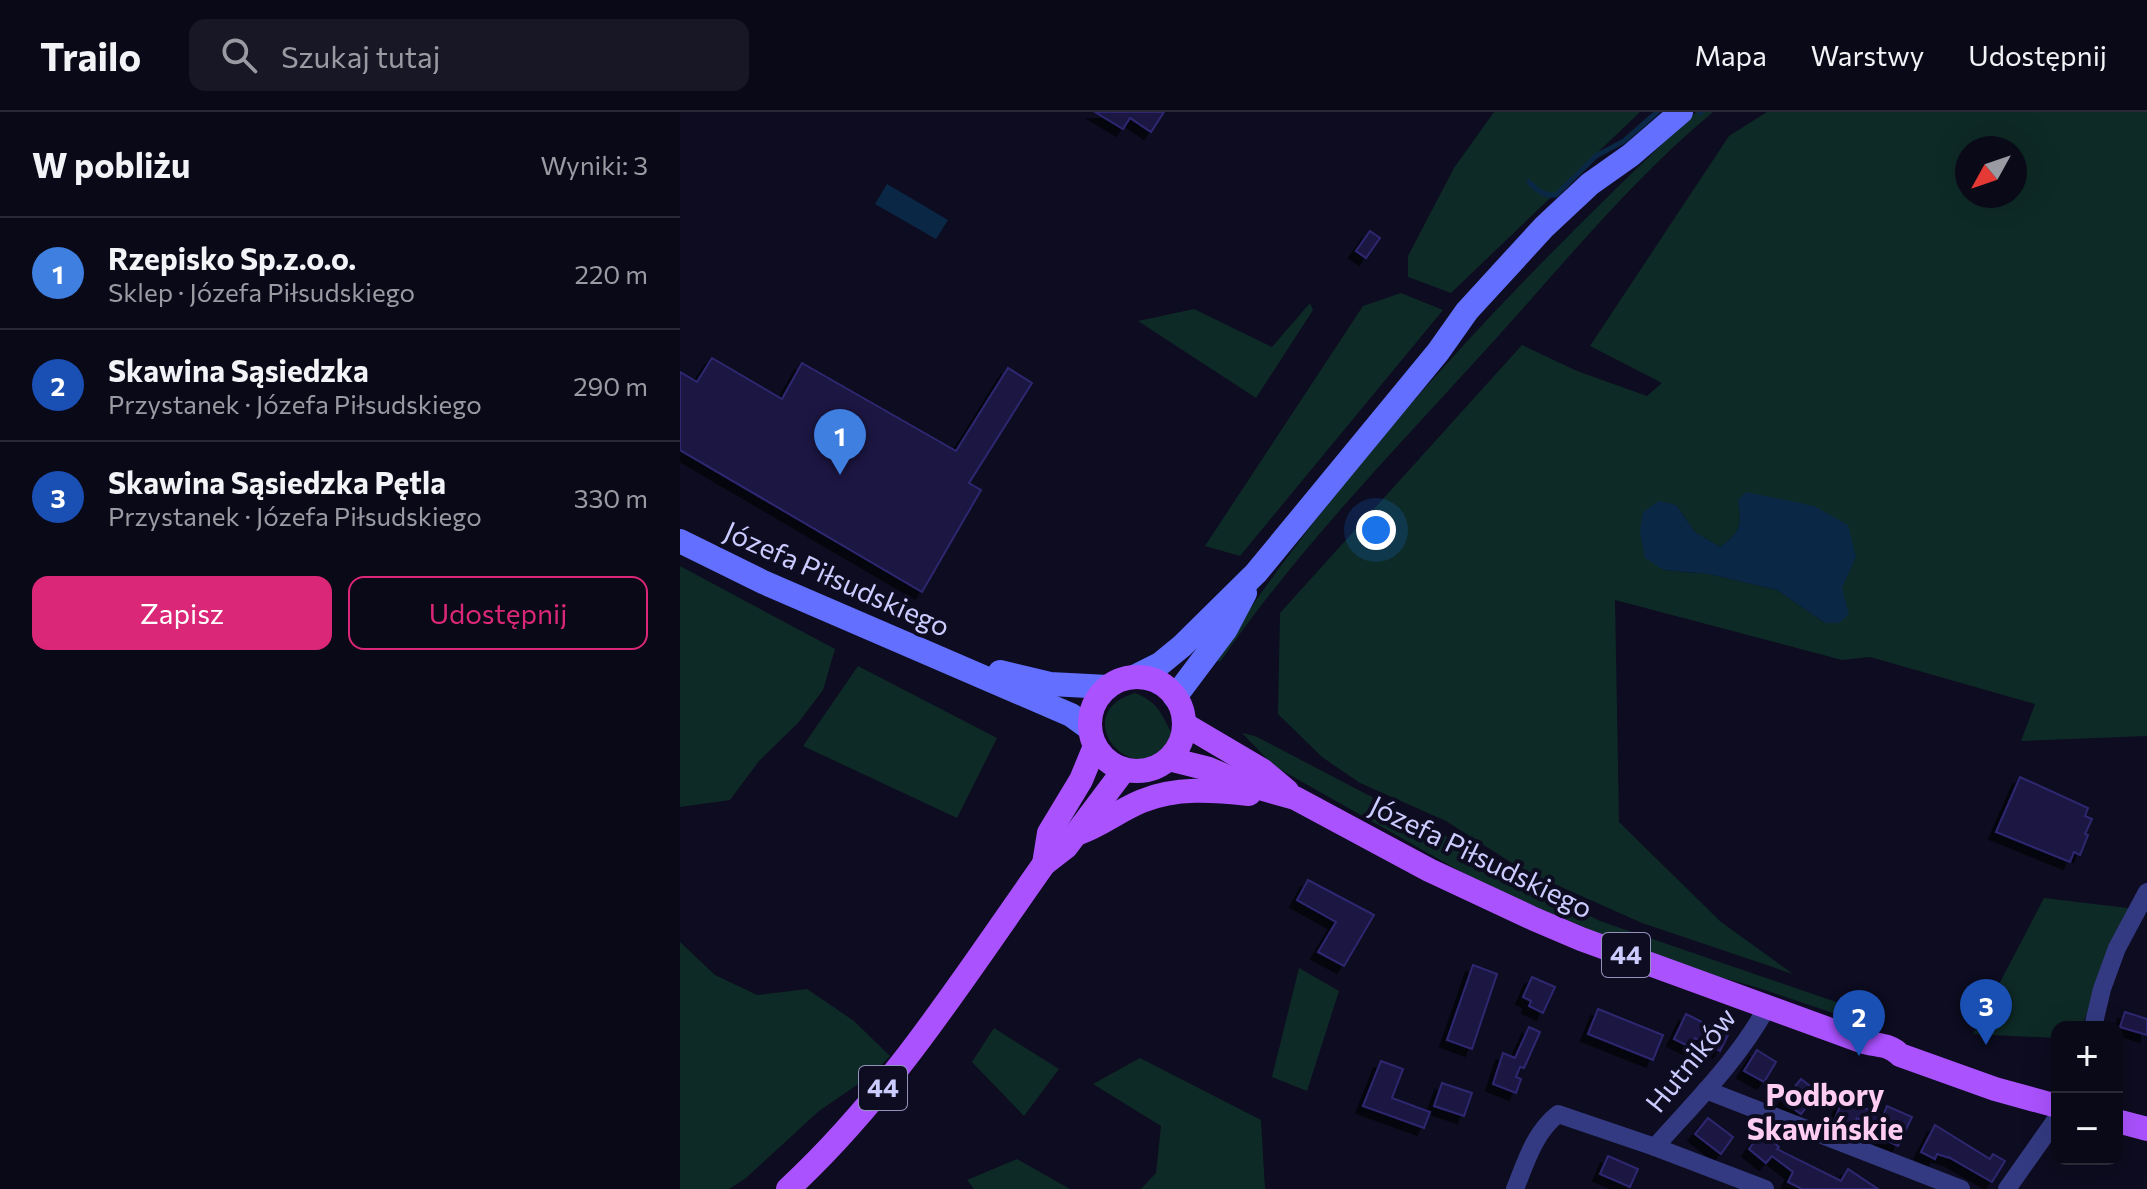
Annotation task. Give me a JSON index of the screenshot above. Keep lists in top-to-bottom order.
{
  "streets": {
    "main road": ["Józefa Piłsudskiego", "44"],
    "street": ["Hutników"]
  },
  "crossings": [
    ["Józefa Piłsudskiego", "44"],
    ["Józefa Piłsudskiego", "Hutników"]
  ],
  "districts": ["Podbory Skawińskie"],
  "north": "bottom left",
  "page": {
    "header": "Trailo",
    "search": "Szukaj tutaj",
    "nav": ["Mapa", "Warstwy", "Udostępnij"],
    "heading": ["W pobliżu", "Wyniki: 3"],
    "list": [
      {
        "mark": "1",
        "name": "Rzepisko Sp.z.o.o.",
        "note": "Sklep · Józefa Piłsudskiego",
        "value": "220 m"
      },
      {
        "mark": "2",
        "name": "Skawina Sąsiedzka",
        "note": "Przystanek · Józefa Piłsudskiego",
        "value": "290 m"
      },
      {
        "mark": "3",
        "name": "Skawina Sąsiedzka Pętla",
        "note": "Przystanek · Józefa Piłsudskiego",
        "value": "330 m"
      }
    ],
    "pins": ["1", "3", "2"],
    "buttons": ["Zapisz", "Udostępnij"],
    "map_buttons": ["+", "−"]
  }
}
